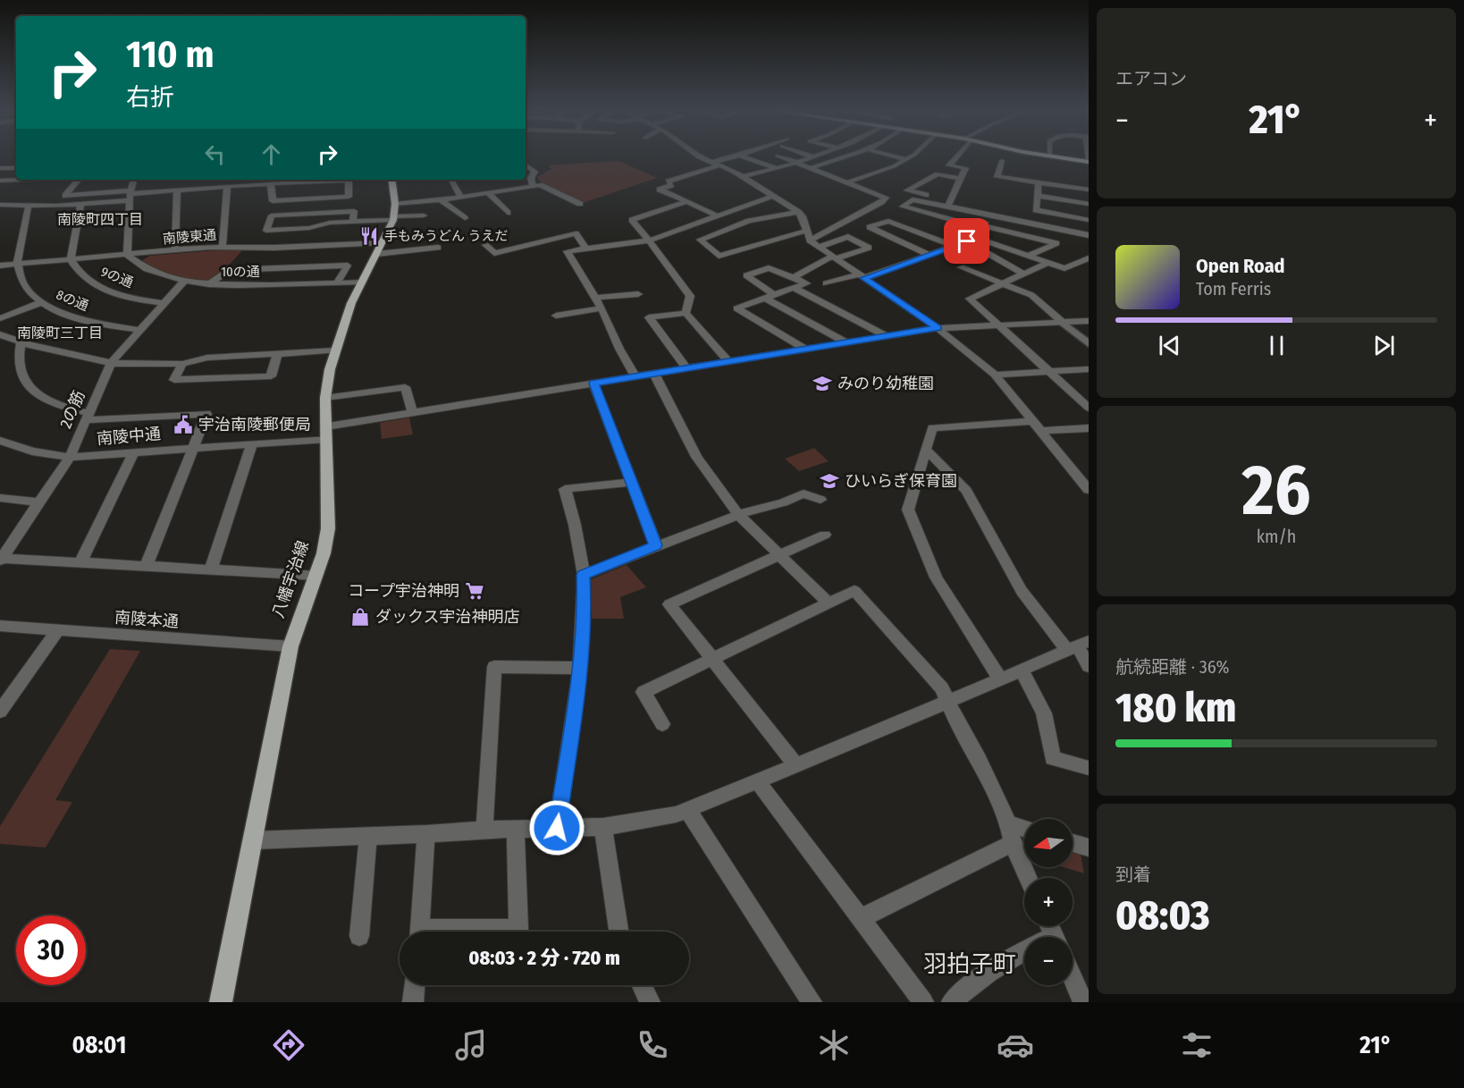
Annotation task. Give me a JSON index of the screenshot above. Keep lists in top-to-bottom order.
{
  "streets": {
    "main road": ["八幡宇治線"],
    "street": [
      "南陵東通",
      "10の通",
      "9の通",
      "8の通",
      "2の筋",
      "南陵中通",
      "南陵本通"
    ]
  },
  "crossings": [
    ["南陵東通", "10の通"],
    ["南陵東通", "9の通"],
    ["南陵東通", "8の通"],
    ["南陵東通", "八幡宇治線"],
    ["10の通", "2の筋"],
    ["10の通", "八幡宇治線"],
    ["9の通", "2の筋"],
    ["8の通", "2の筋"],
    ["2の筋", "南陵中通"],
    ["南陵中通", "八幡宇治線"],
    ["八幡宇治線", "南陵本通"]
  ],
  "districts": ["南陵町四丁目", "南陵町三丁目", "羽拍子町"],
  "places": {
    "restaurant": ["手もみうどん うえだ"],
    "school or university": ["みのり幼稚園", "ひいらぎ保育園"],
    "public building": ["宇治南陵郵便局"],
    "supermarket": ["コープ宇治神明"],
    "shop": ["ダックス宇治神明店"]
  },
  "north": "left",
  "page": {
    "tile": [
      "エアコン",
      ["26", "km/h"],
      ["航続距離 · 36%", "180 km"],
      ["到着", "08:03"]
    ],
    "turn": ["110 m", "右折"],
    "heat": ["−", "21°", "+"],
    "song": ["Open Road", "Tom Ferris"],
    "map_buttons": ["+", "−"],
    "limit": "30",
    "trip": "08:03 · 2 分 · 720 m",
    "tabs": ["08:01", "21°"]
  }
}
